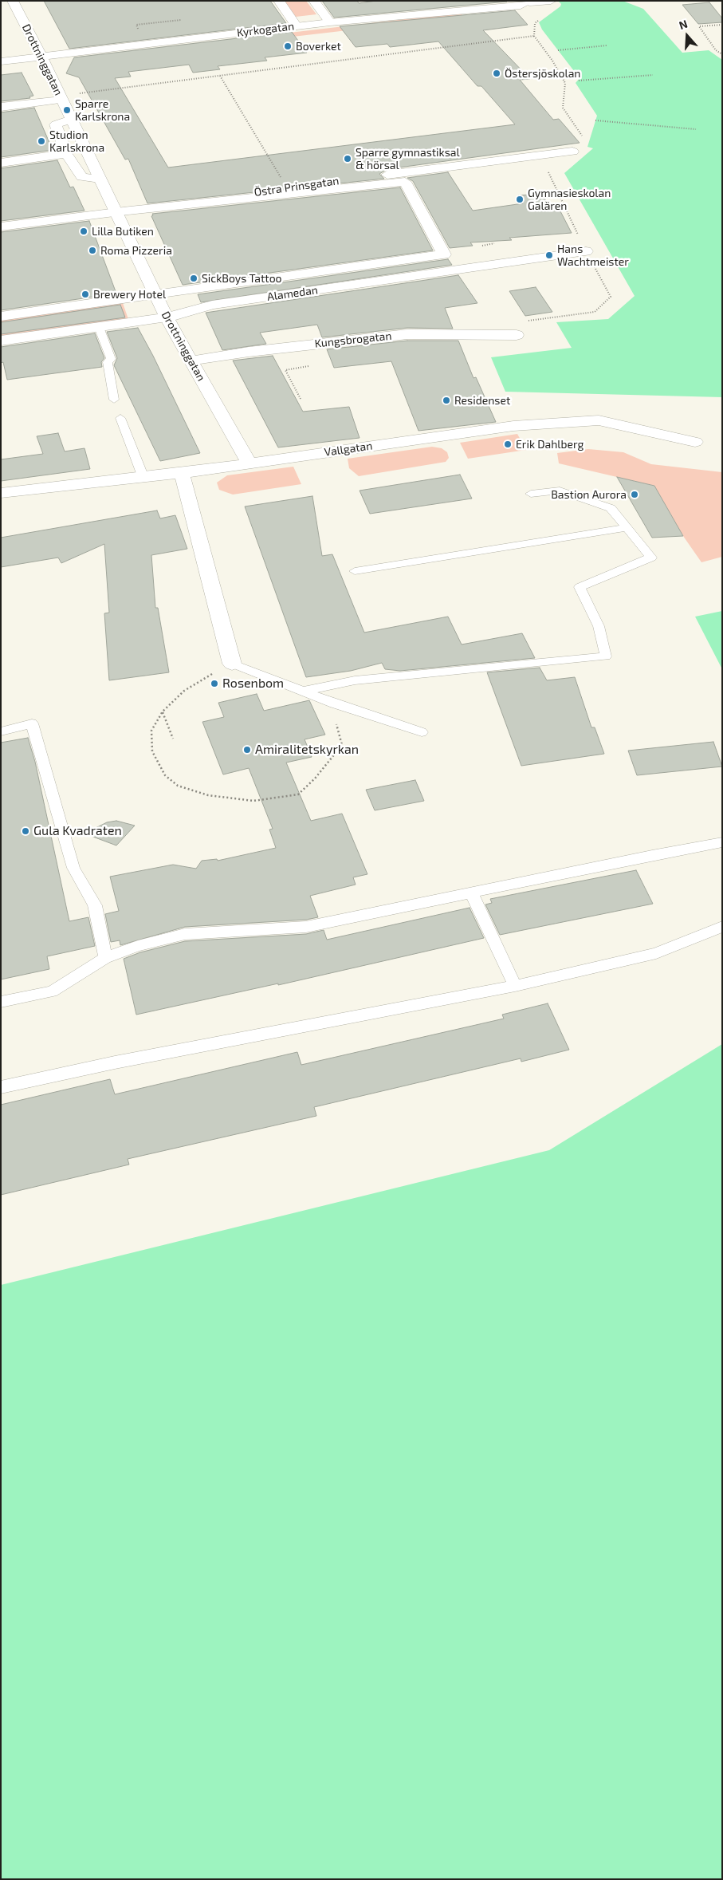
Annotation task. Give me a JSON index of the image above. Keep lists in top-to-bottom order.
{
  "streets": {
    "street": [
      "Kyrkogatan",
      "Drottninggatan",
      "Östra Prinsgatan",
      "Alamedan",
      "Kungsbrogatan",
      "Vallgatan"
    ]
  },
  "crossings": [
    ["Kyrkogatan", "Drottninggatan"],
    ["Drottninggatan", "Östra Prinsgatan"],
    ["Drottninggatan", "Alamedan"],
    ["Drottninggatan", "Kungsbrogatan"],
    ["Drottninggatan", "Vallgatan"],
    ["Östra Prinsgatan", "Alamedan"]
  ],
  "places": [
    "Boverket",
    "Östersjöskolan",
    "Sparre Karlskrona",
    "Studion Karlskrona",
    "Sparre gymnastiksal & hörsal",
    "Gymnasieskolan Galären",
    "Lilla Butiken",
    "Roma Pizzeria",
    "Hans Wachtmeister",
    "SickBoys Tattoo",
    "Brewery Hotel",
    "Residenset",
    "Erik Dahlberg",
    "Bastion Aurora",
    "Rosenbom",
    "Amiralitetskyrkan",
    "Gula Kvadraten"
  ],
  "north": "top"
}
